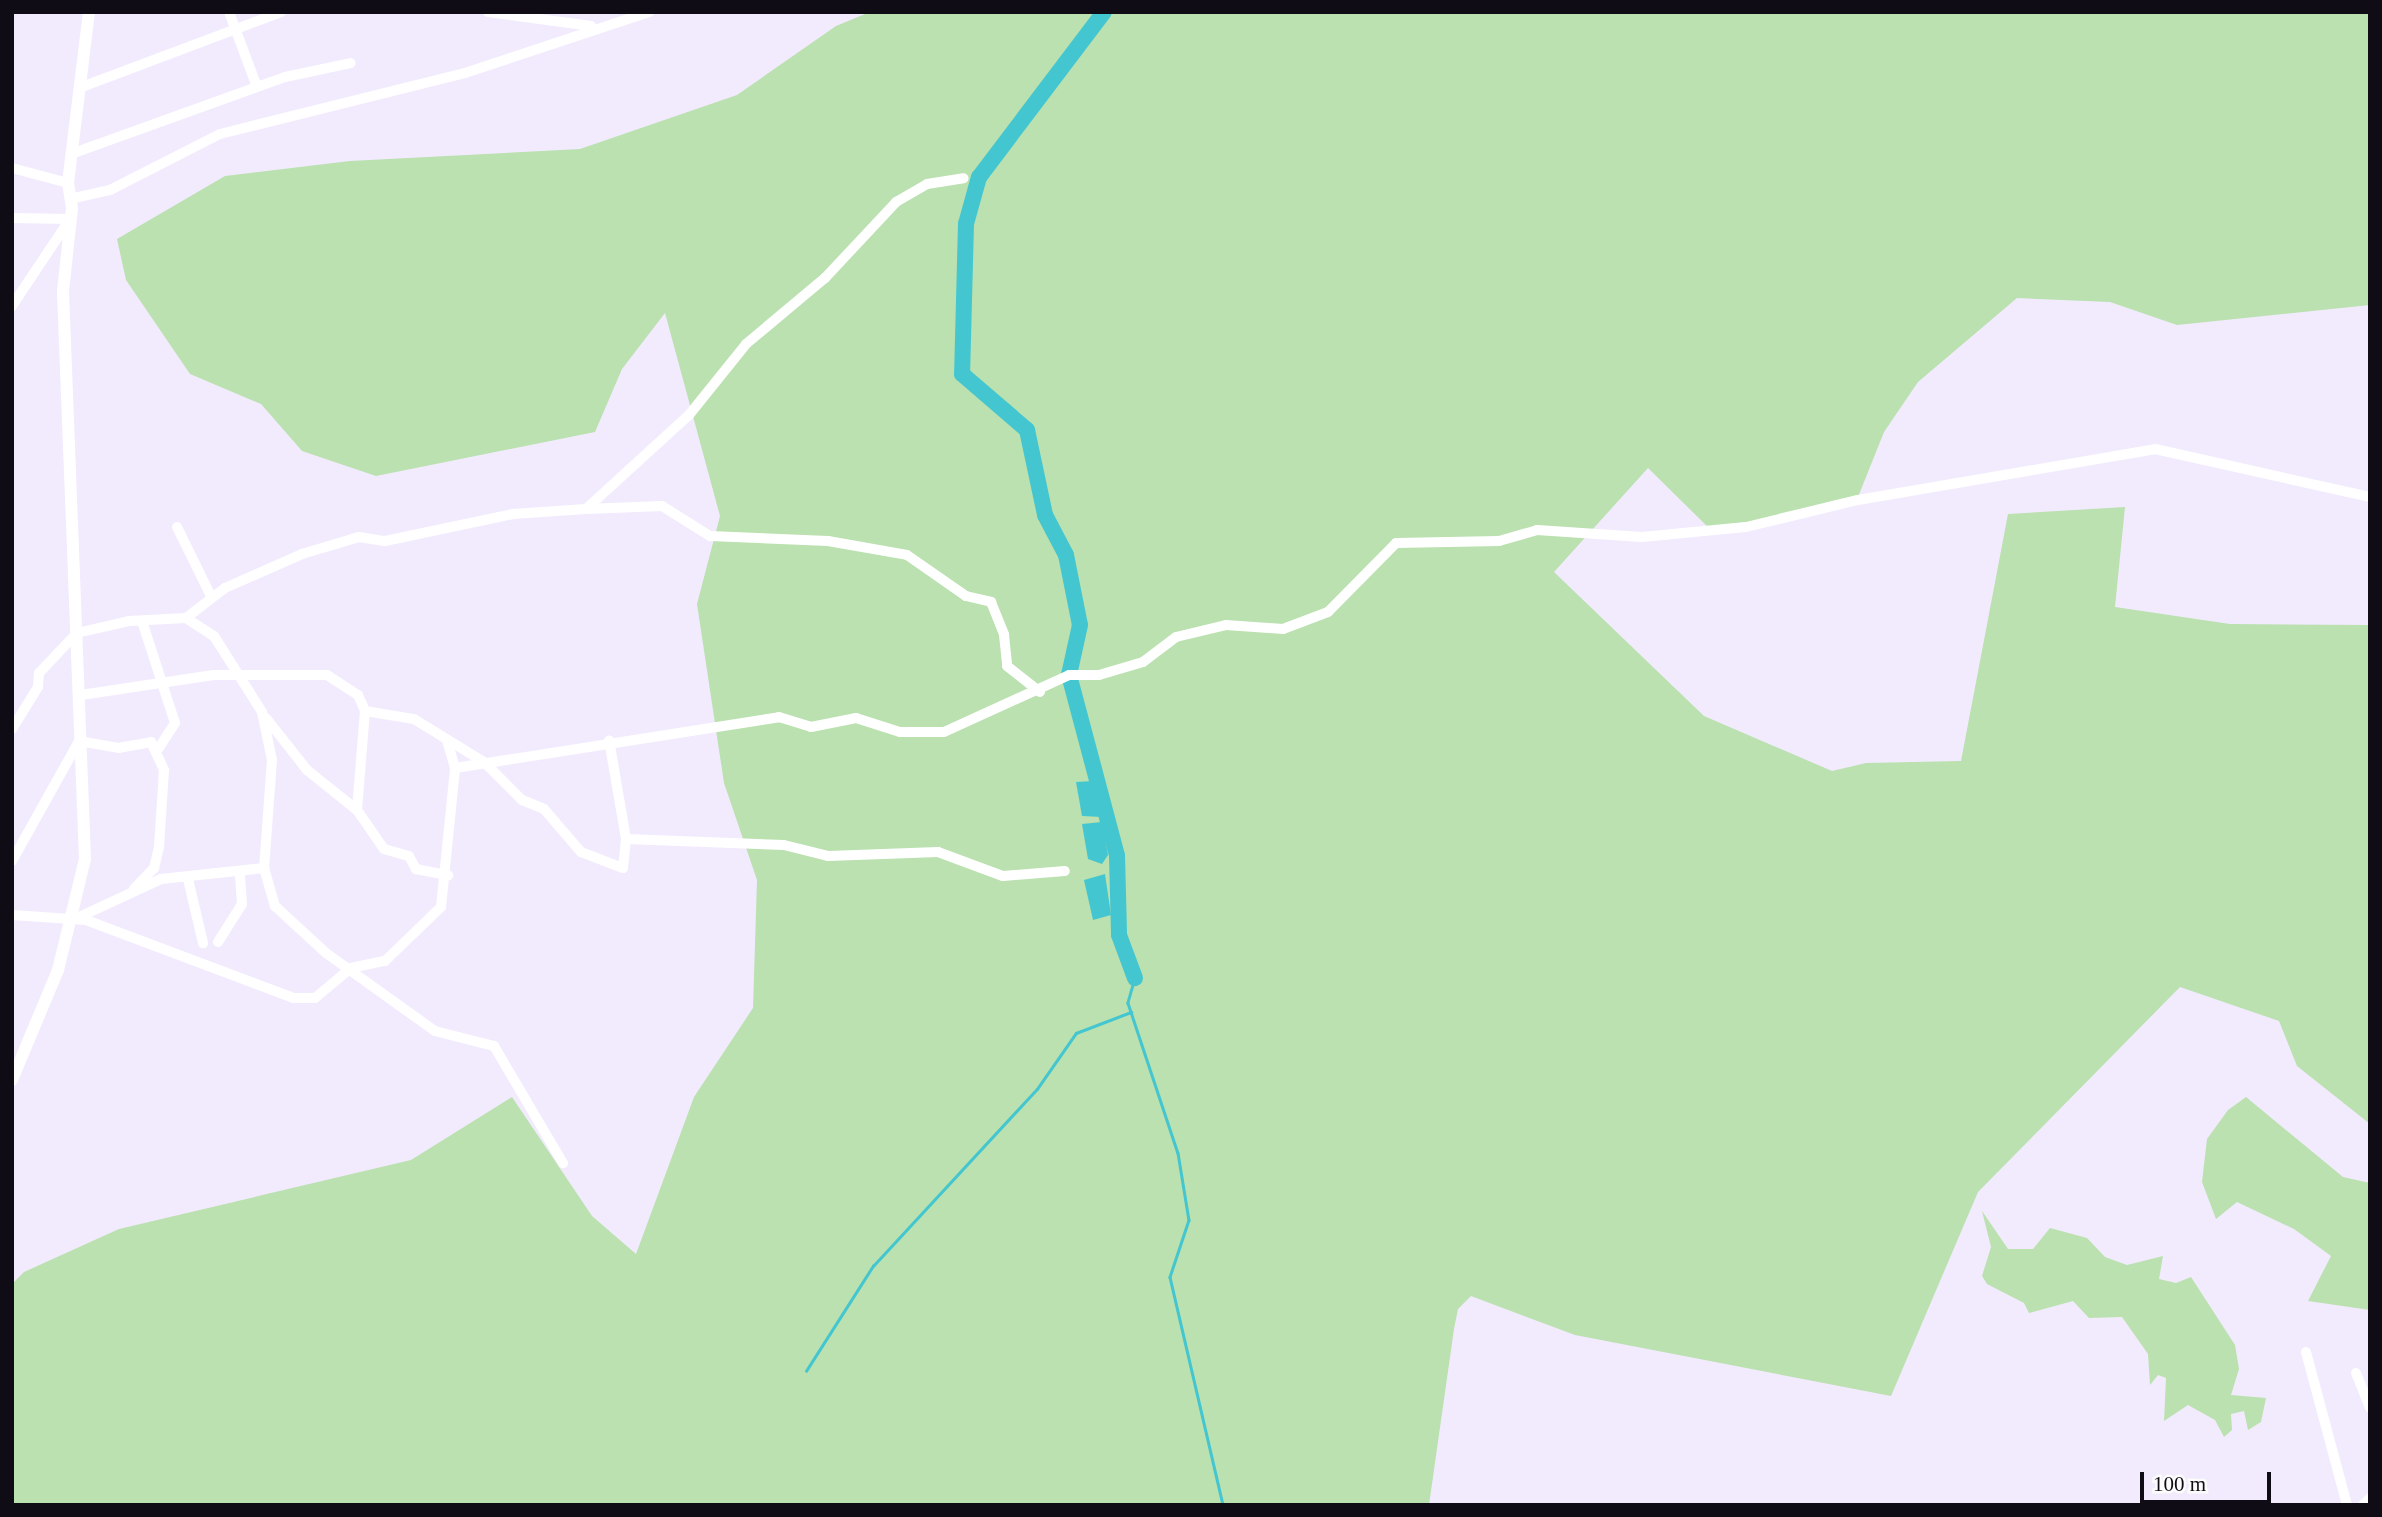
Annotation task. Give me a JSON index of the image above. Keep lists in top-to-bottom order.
{
  "scale_bar": "100 m"
}
